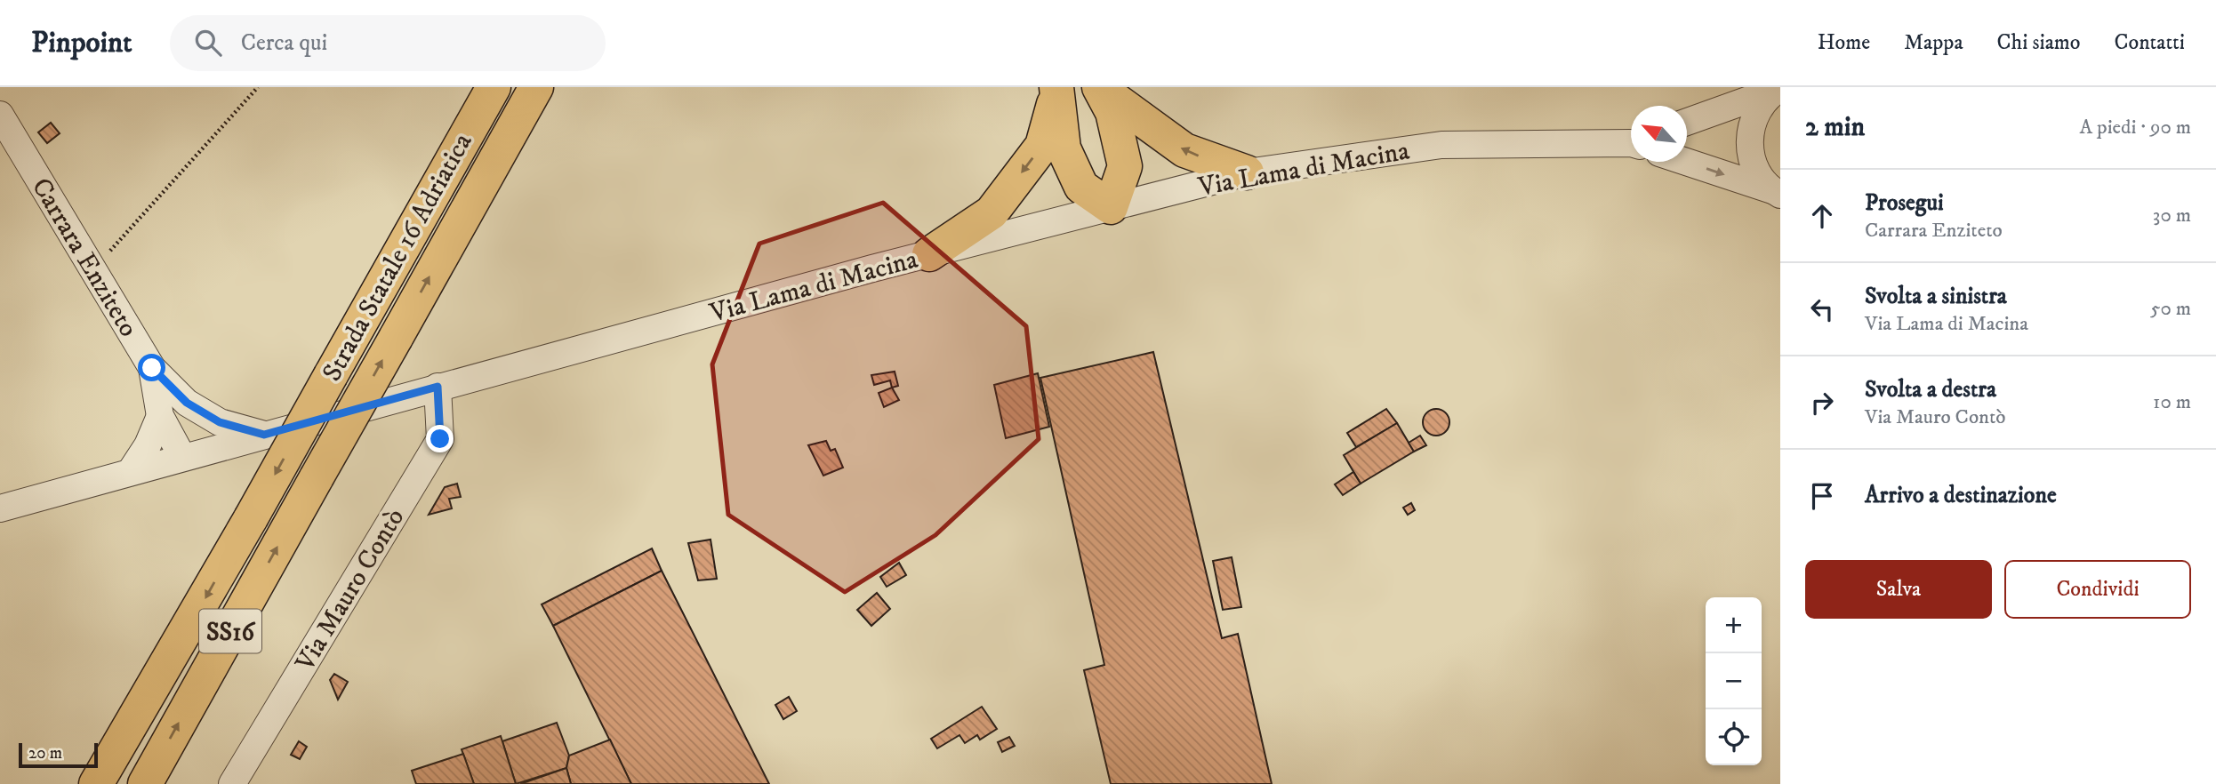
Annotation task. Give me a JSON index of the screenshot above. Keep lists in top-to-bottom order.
{
  "streets": {
    "highway": ["Strada Statale 16 Adriatica", "SS16"],
    "street": ["Via Lama di Macina", "Carrara Enziteto", "Via Mauro Contò"]
  },
  "crossings": [
    ["Via Lama di Macina", "Carrara Enziteto"],
    ["Via Lama di Macina", "Via Mauro Contò"]
  ],
  "scale_bar": "20 m",
  "north": "top left",
  "page": {
    "header": "Pinpoint",
    "search": "Cerca qui",
    "nav": [
      "Home",
      "Mappa",
      "Chi siamo",
      "Contatti"
    ],
    "heading": ["2 min", "A piedi · 90 m"],
    "list": [
      ["Prosegui", "Carrara Enziteto", "30 m"],
      ["Svolta a sinistra", "Via Lama di Macina", "50 m"],
      ["Svolta a destra", "Via Mauro Contò", "10 m"],
      "Arrivo a destinazione"
    ],
    "buttons": ["Salva", "Condividi"],
    "map_buttons": ["+", "−"],
    "scale": "20 m"
  }
}
